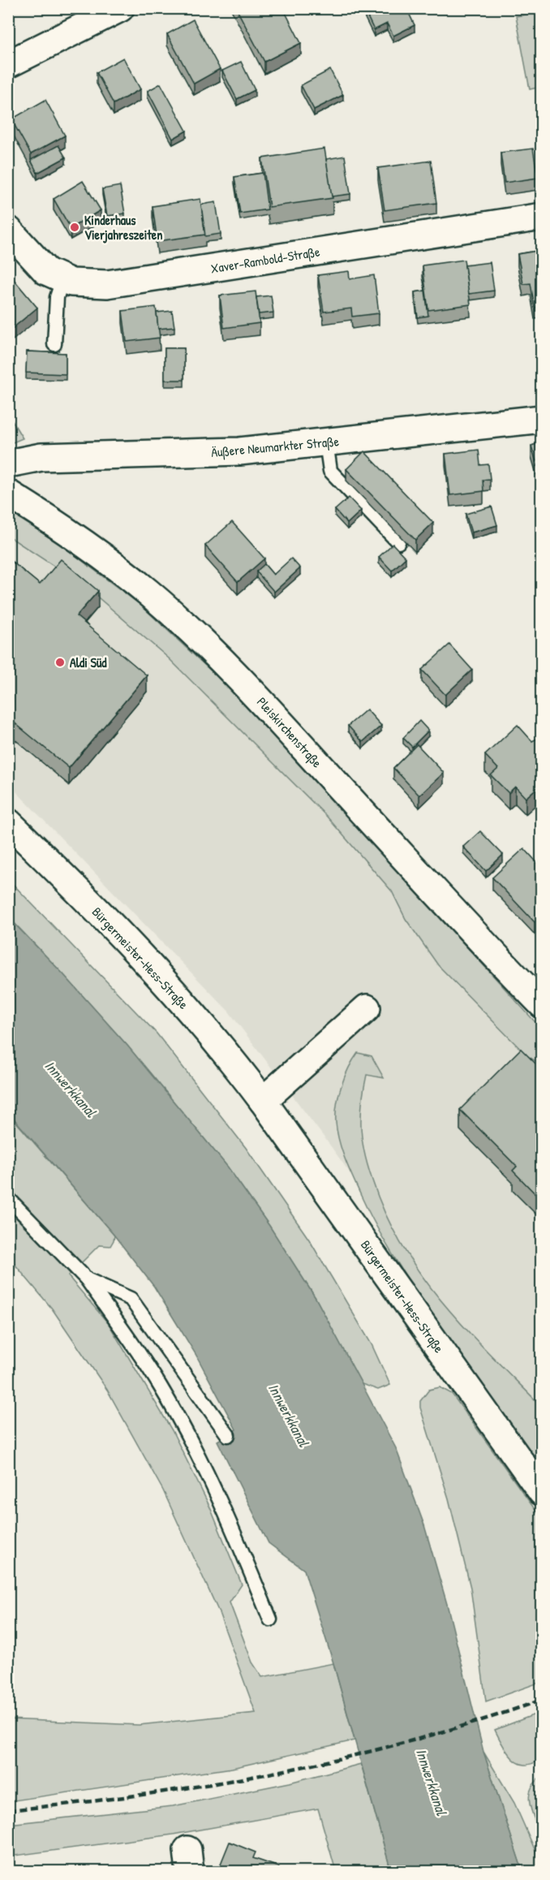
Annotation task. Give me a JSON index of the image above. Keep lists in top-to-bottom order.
{
  "streets": {
    "street": [
      "Xaver-Rambold-Straße",
      "Äußere Neumarkter Straße",
      "Pleiskirchenstraße",
      "Bürgermeister-Hess-Straße"
    ]
  },
  "water": ["Innwerkkanal"],
  "places": ["Kinderhaus Vierjahreszeiten", "Aldi Süd"]
}
